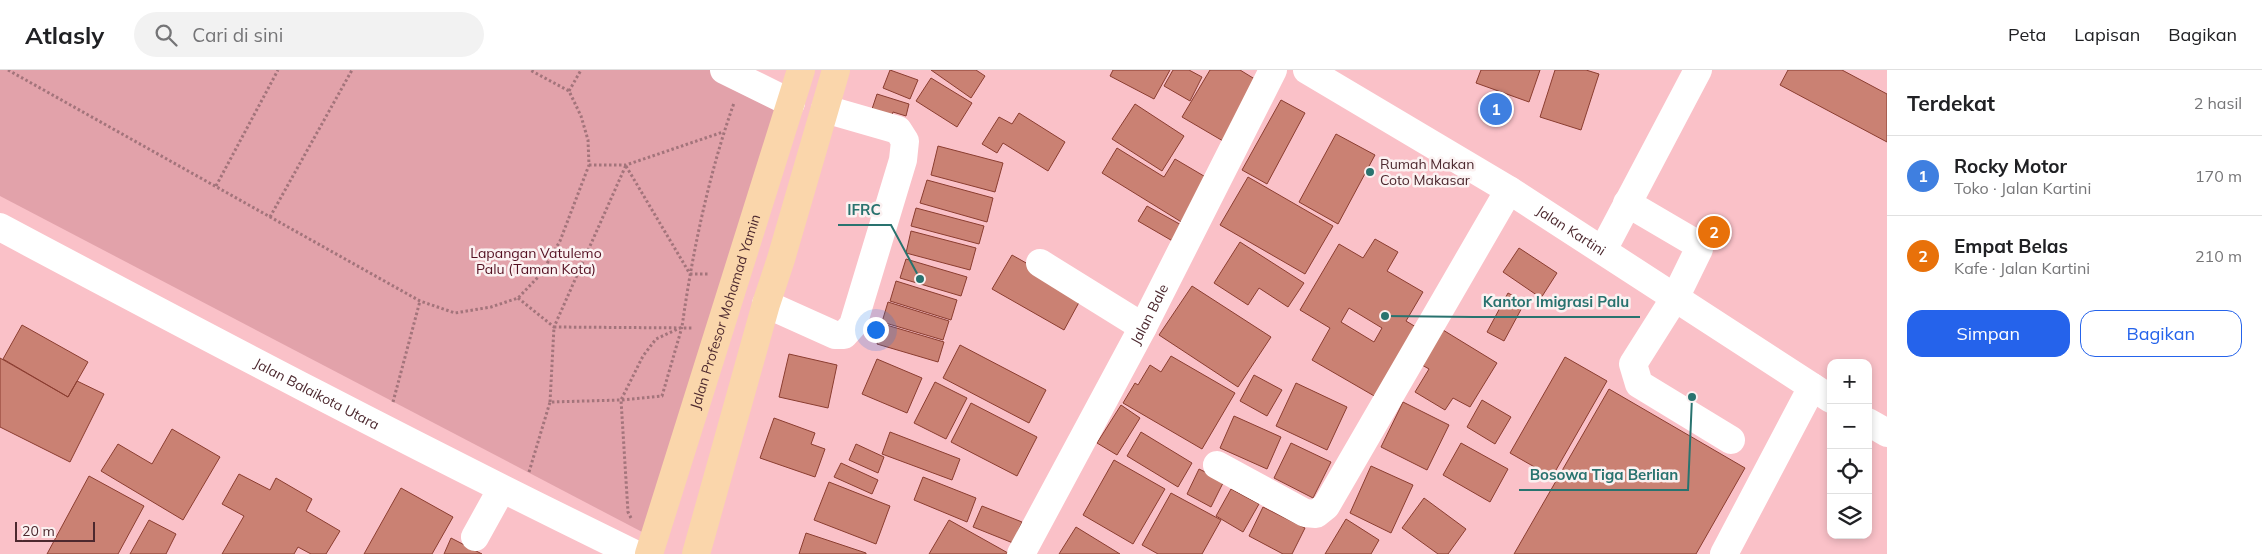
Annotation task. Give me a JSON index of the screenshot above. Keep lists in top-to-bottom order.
{
  "streets": {
    "main road": ["Jalan Profesor Mohamad Yamin"],
    "street": ["Jalan Kartini", "Jalan Bale", "Jalan Balaikota Utara"]
  },
  "crossings": [
    ["Jalan Profesor Mohamad Yamin", "Jalan Balaikota Utara"]
  ],
  "parks": ["Lapangan Vatulemo Palu (Taman Kota)"],
  "places": [
    "Rumah Makan Coto Makasar",
    "IFRC",
    "Kantor Imigrasi Palu",
    "Bosowa Tiga Berlian"
  ],
  "scale_bar": "20 m",
  "page": {
    "header": "Atlasly",
    "search": "Cari di sini",
    "nav": ["Peta", "Lapisan", "Bagikan"],
    "heading": ["Terdekat", "2 hasil"],
    "pins": ["1", "2"],
    "list": [
      {
        "mark": "1",
        "name": "Rocky Motor",
        "note": "Toko · Jalan Kartini",
        "value": "170 m"
      },
      {
        "mark": "2",
        "name": "Empat Belas",
        "note": "Kafe · Jalan Kartini",
        "value": "210 m"
      }
    ],
    "buttons": ["Simpan", "Bagikan"],
    "map_buttons": ["+", "−"],
    "scale": "20 m"
  }
}
